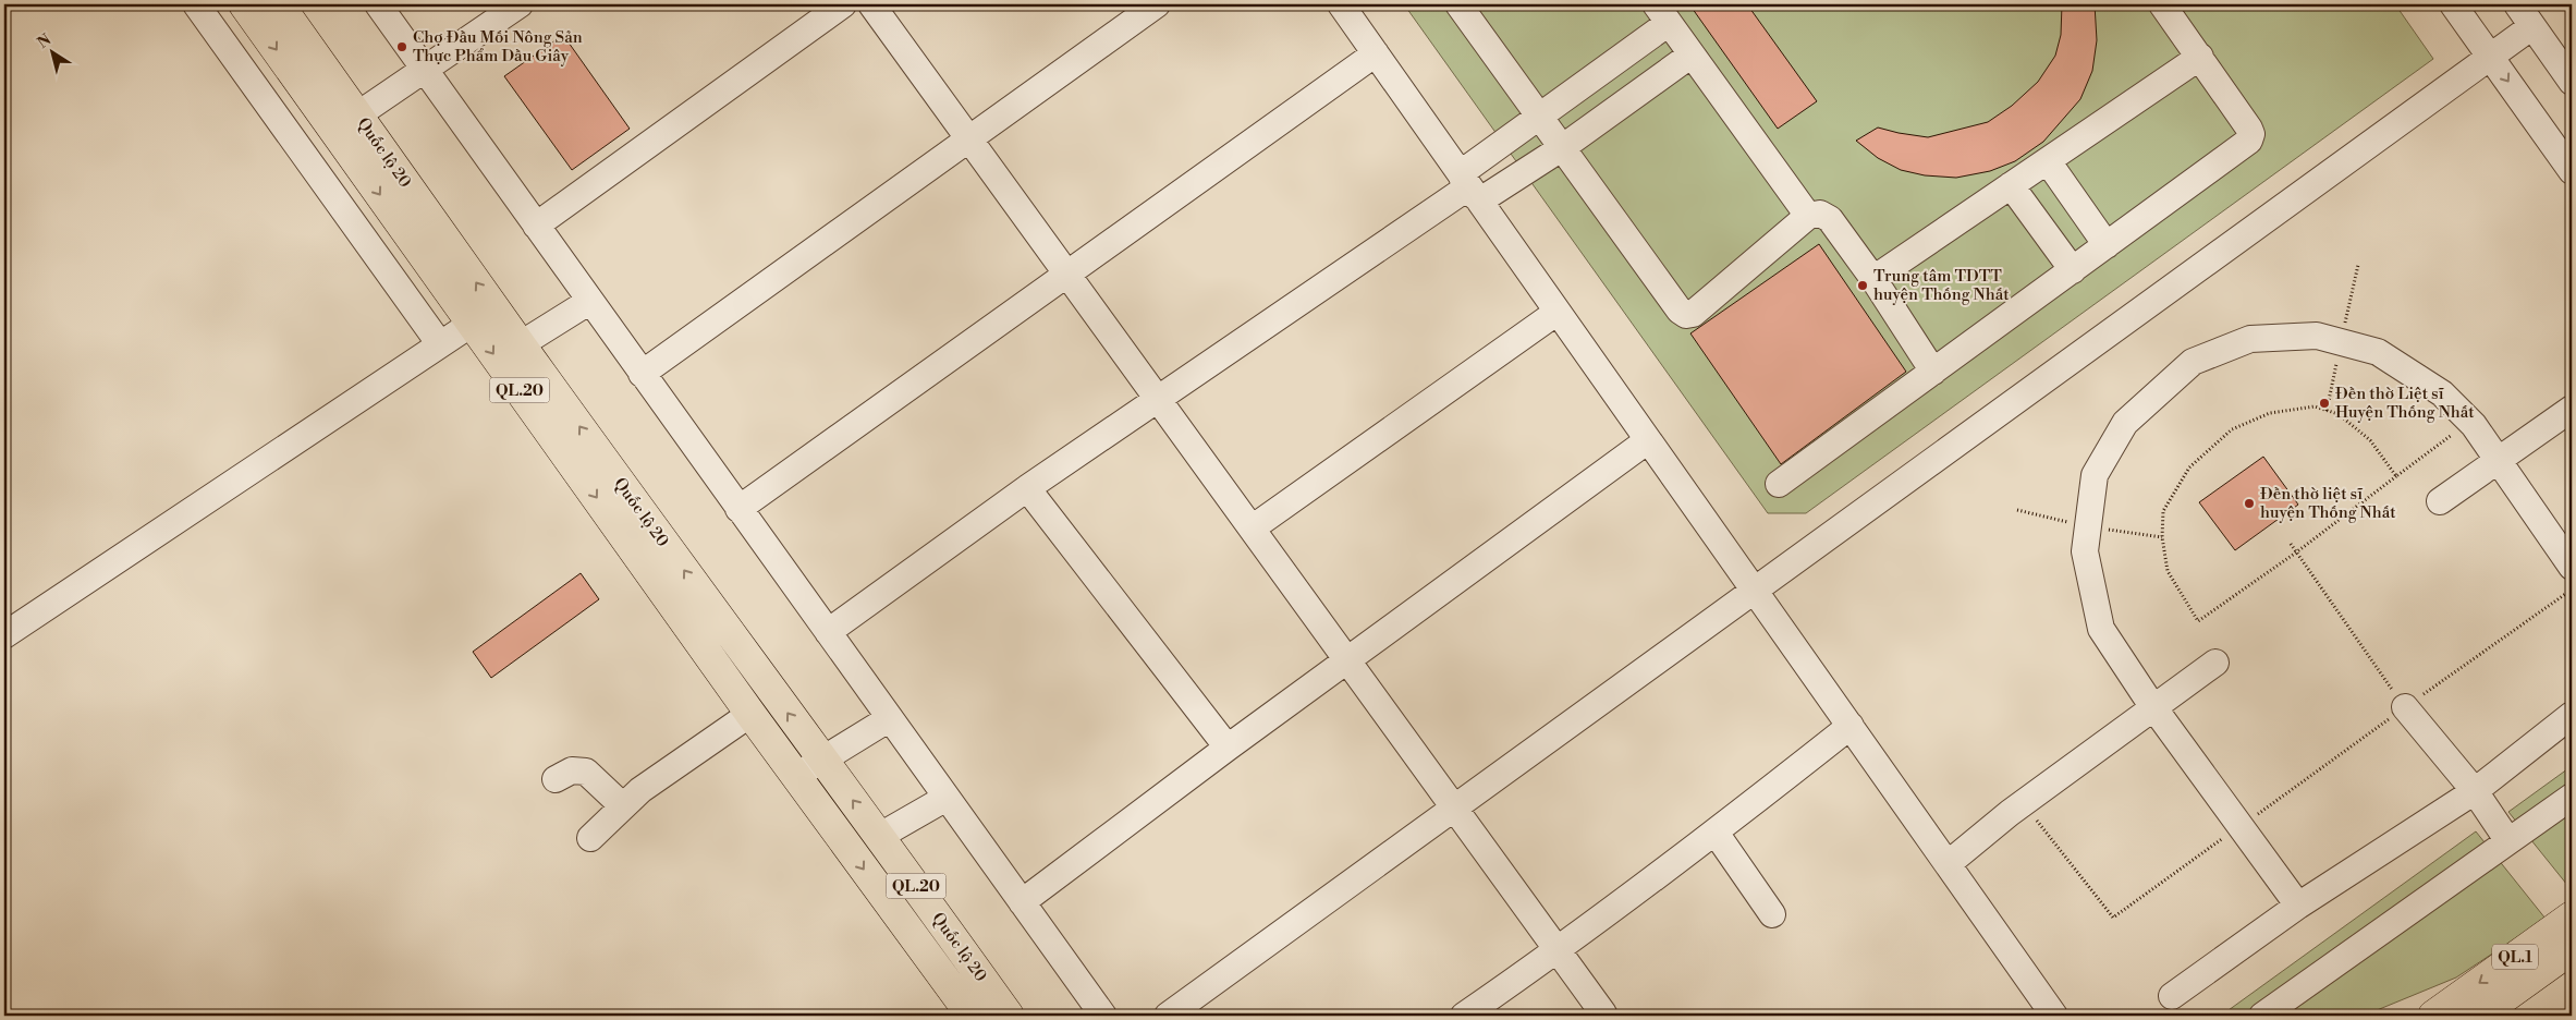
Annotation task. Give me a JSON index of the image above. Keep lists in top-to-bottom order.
{
  "streets": {
    "highway": ["Quốc lộ 20", "QL.20", "QL.1"]
  },
  "places": [
    "Chợ Đầu Mối Nông Sản Thực Phẩm Dầu Giây",
    "Trung tâm TDTT huyện Thống Nhất",
    "Đền thờ Liệt sĩ Huyện Thống Nhất",
    "Đền thờ liệt sĩ huyện Thống Nhất"
  ],
  "north": "top left"
}
